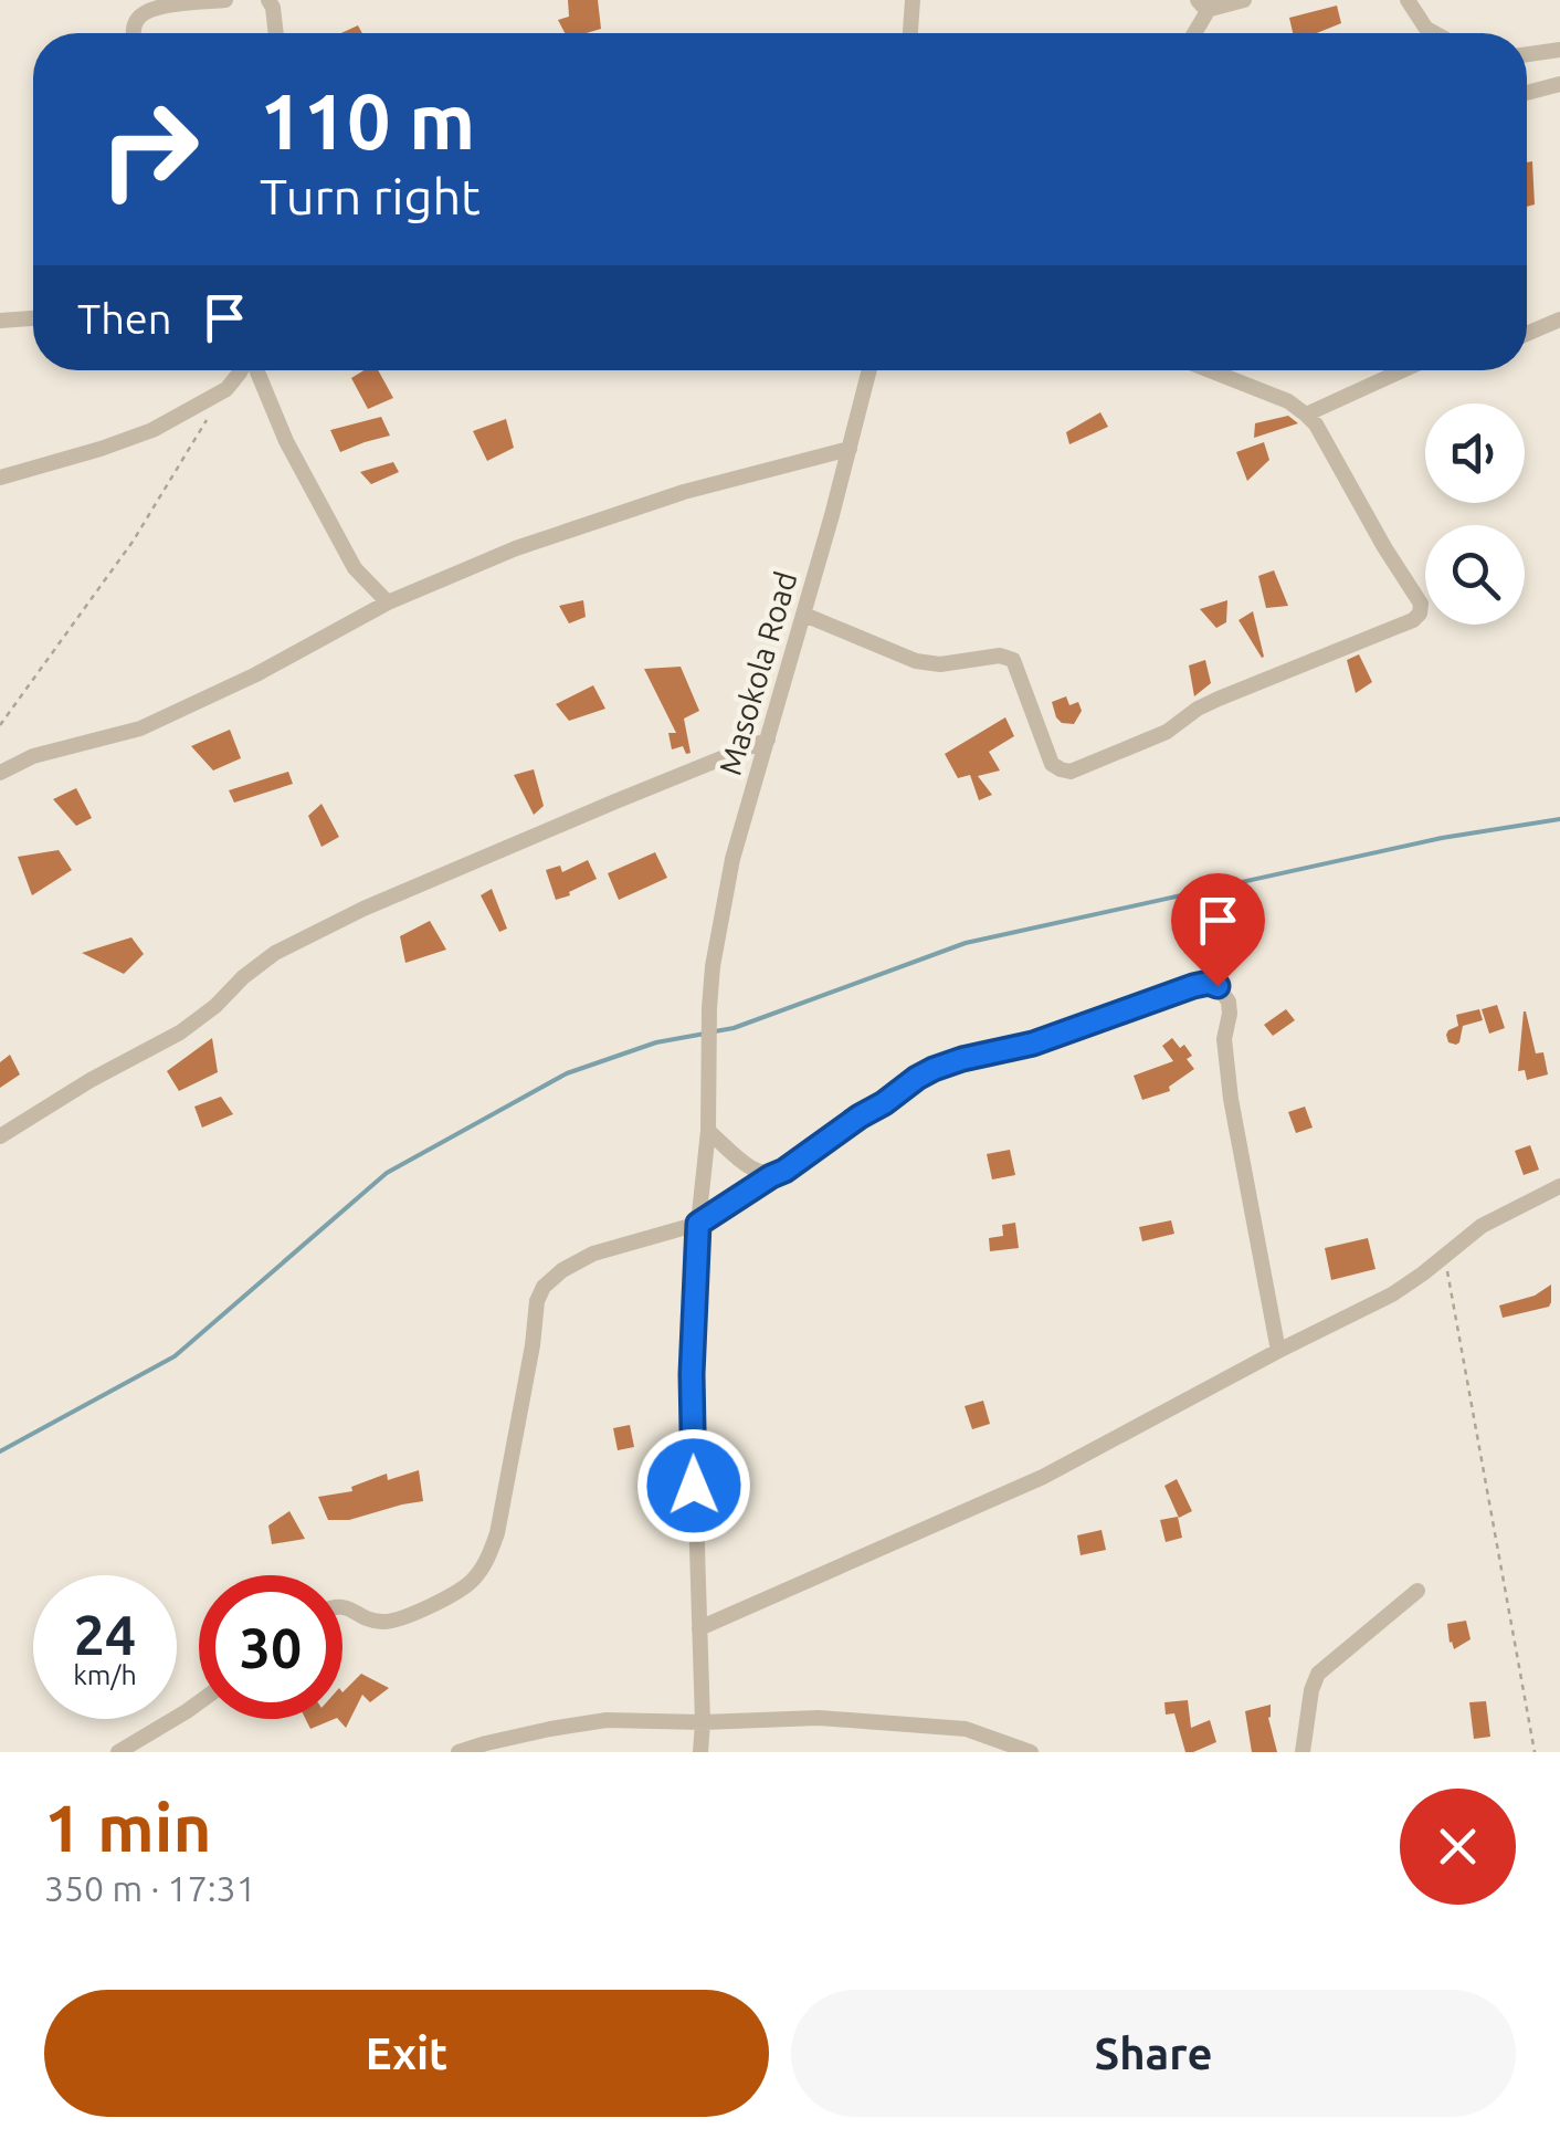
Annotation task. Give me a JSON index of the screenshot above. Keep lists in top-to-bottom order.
{
  "streets": {
    "street": ["Masokola Road"]
  },
  "page": {
    "turn": ["110 m", "Turn right"],
    "then": "Then",
    "speed": "24 km/h",
    "limit": "30",
    "heading": ["1 min", "350 m · 17:31"],
    "buttons": ["Exit", "Share"]
  }
}
